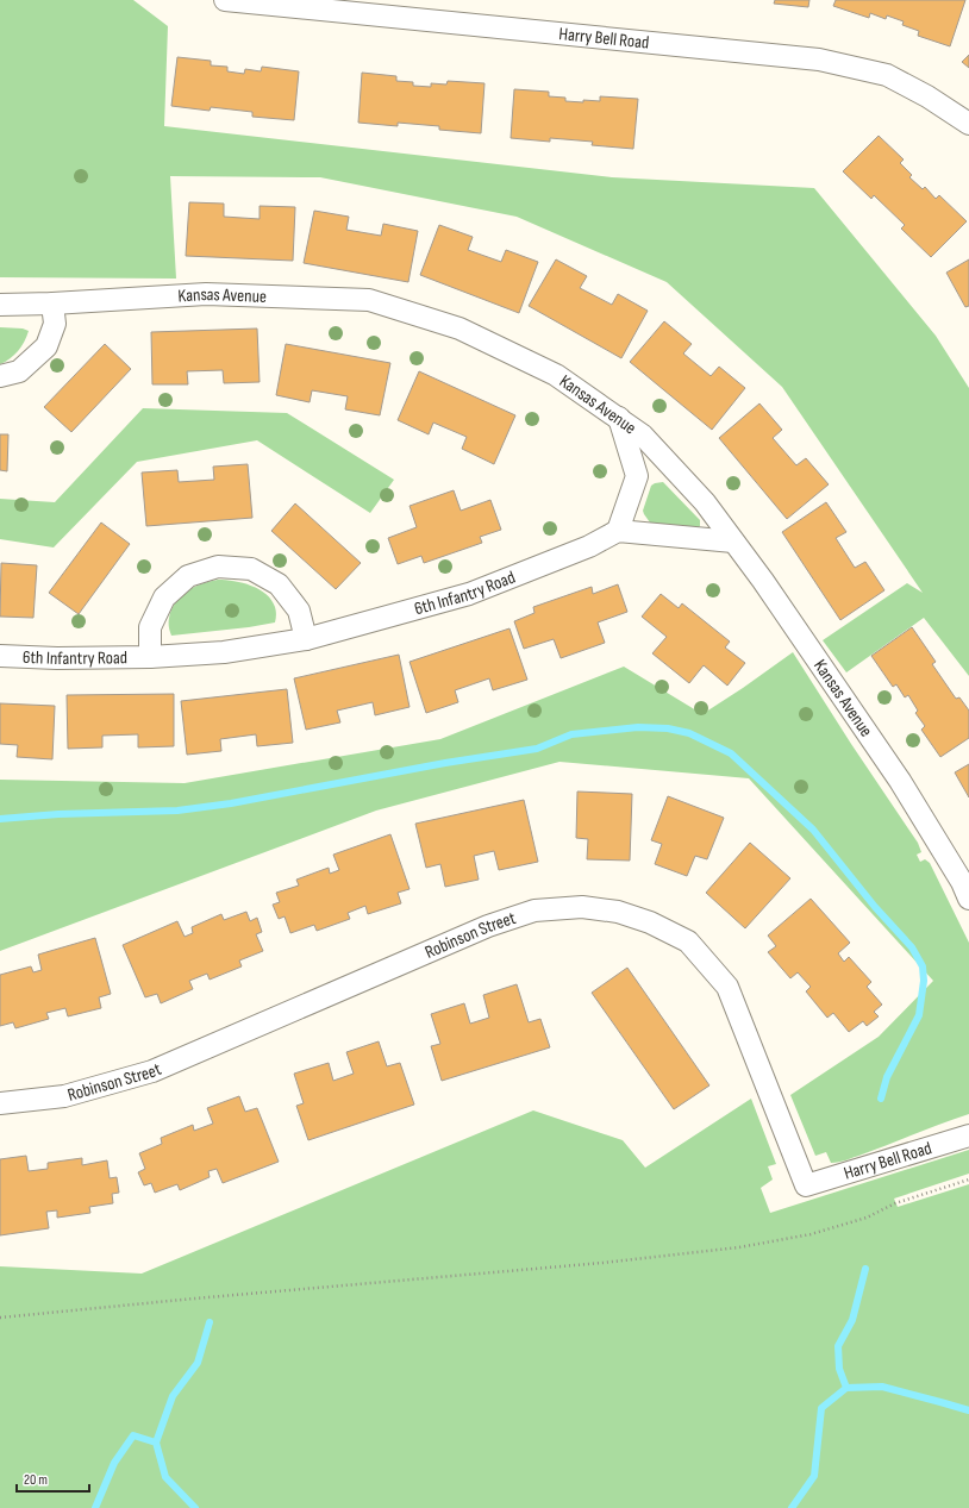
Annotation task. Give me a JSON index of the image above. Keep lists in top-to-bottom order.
{
  "streets": {
    "street": [
      "Harry Bell Road",
      "Kansas Avenue",
      "6th Infantry Road",
      "Robinson Street"
    ]
  },
  "crossings": [
    ["Harry Bell Road", "Robinson Street"]
  ],
  "scale_bar": "20 m"
}
